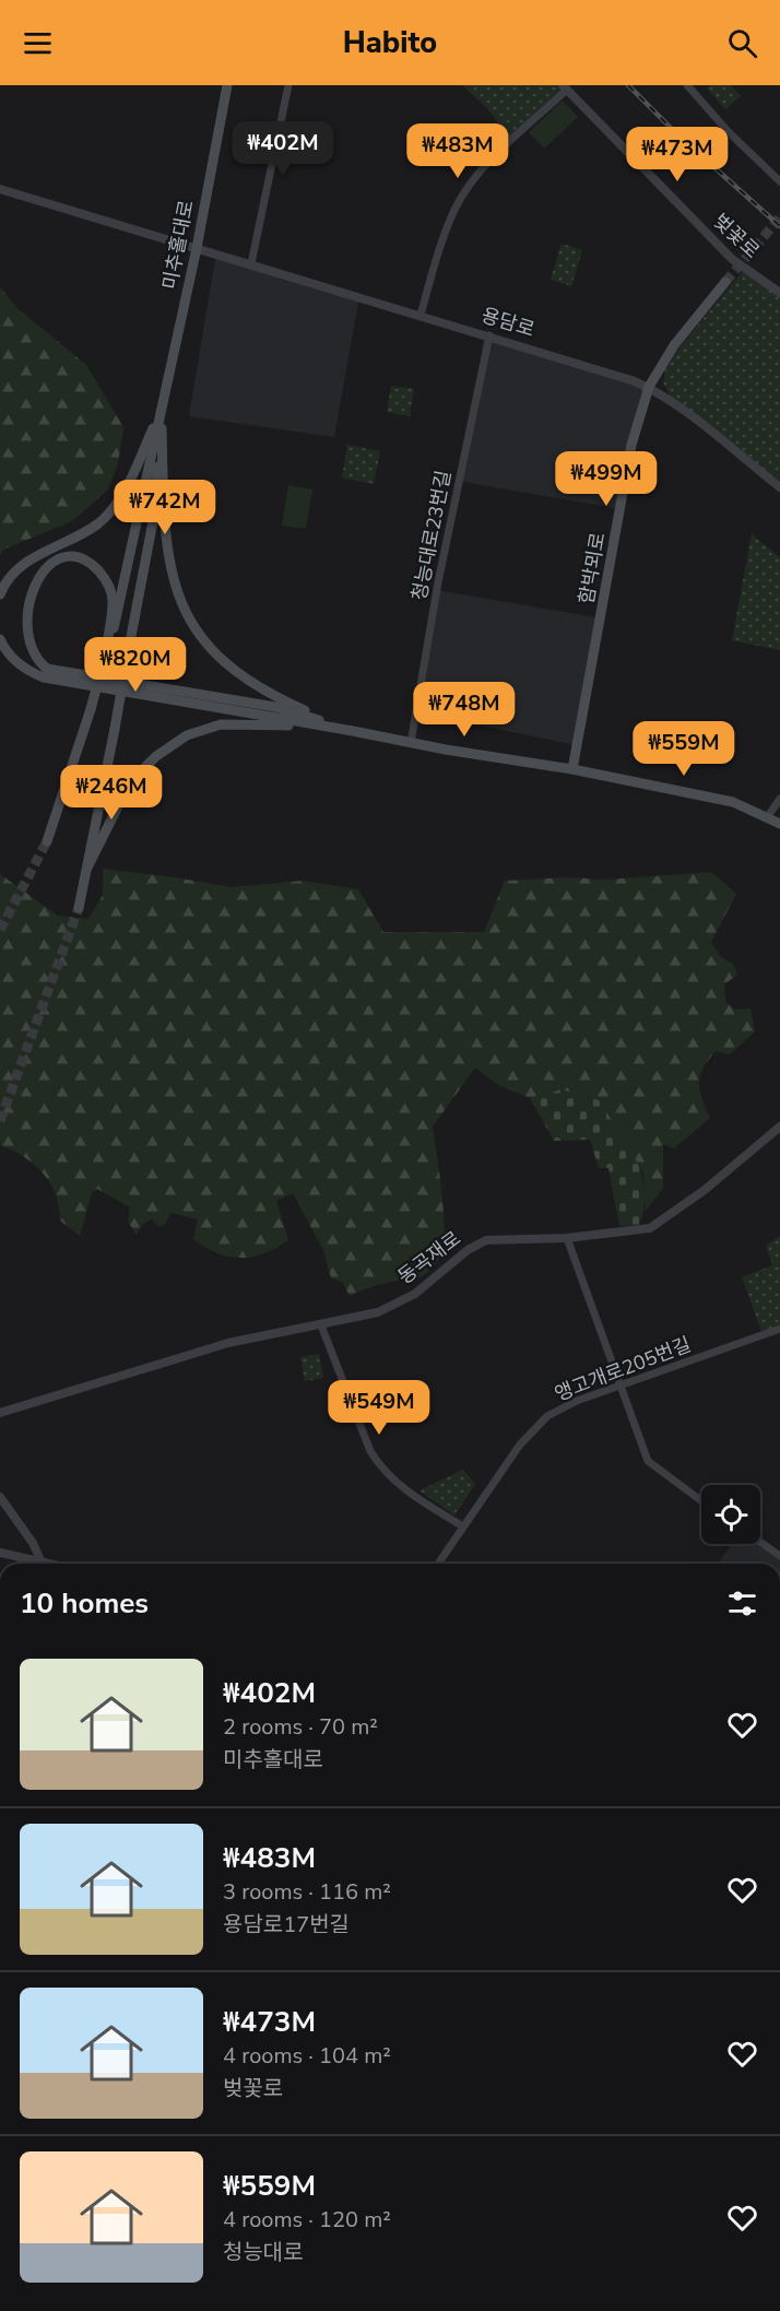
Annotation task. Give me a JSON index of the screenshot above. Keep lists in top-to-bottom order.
{
  "streets": {
    "main road": ["미추홀대로", "함박뫼로"],
    "street": [
      "벚꽃로",
      "용담로",
      "청능대로23번길",
      "동곡재로",
      "앵고개로205번길"
    ]
  },
  "crossings": [
    ["미추홀대로", "용담로"],
    ["용담로", "청능대로23번길"],
    ["용담로", "함박뫼로"]
  ],
  "page": {
    "header": "Habito",
    "price": [
      "₩402M",
      "₩483M",
      "₩473M",
      "₩499M",
      "₩742M",
      "₩820M",
      "₩748M",
      "₩559M",
      "₩246M",
      "₩549M"
    ],
    "heading": "10 homes",
    "list": [
      {
        "name": "₩402M",
        "note": "2 rooms · 70 m² · 미추홀대로"
      },
      {
        "name": "₩483M",
        "note": "3 rooms · 116 m² · 용담로17번길"
      },
      {
        "name": "₩473M",
        "note": "4 rooms · 104 m² · 벚꽃로"
      },
      {
        "name": "₩559M",
        "note": "4 rooms · 120 m² · 청능대로"
      }
    ]
  }
}
